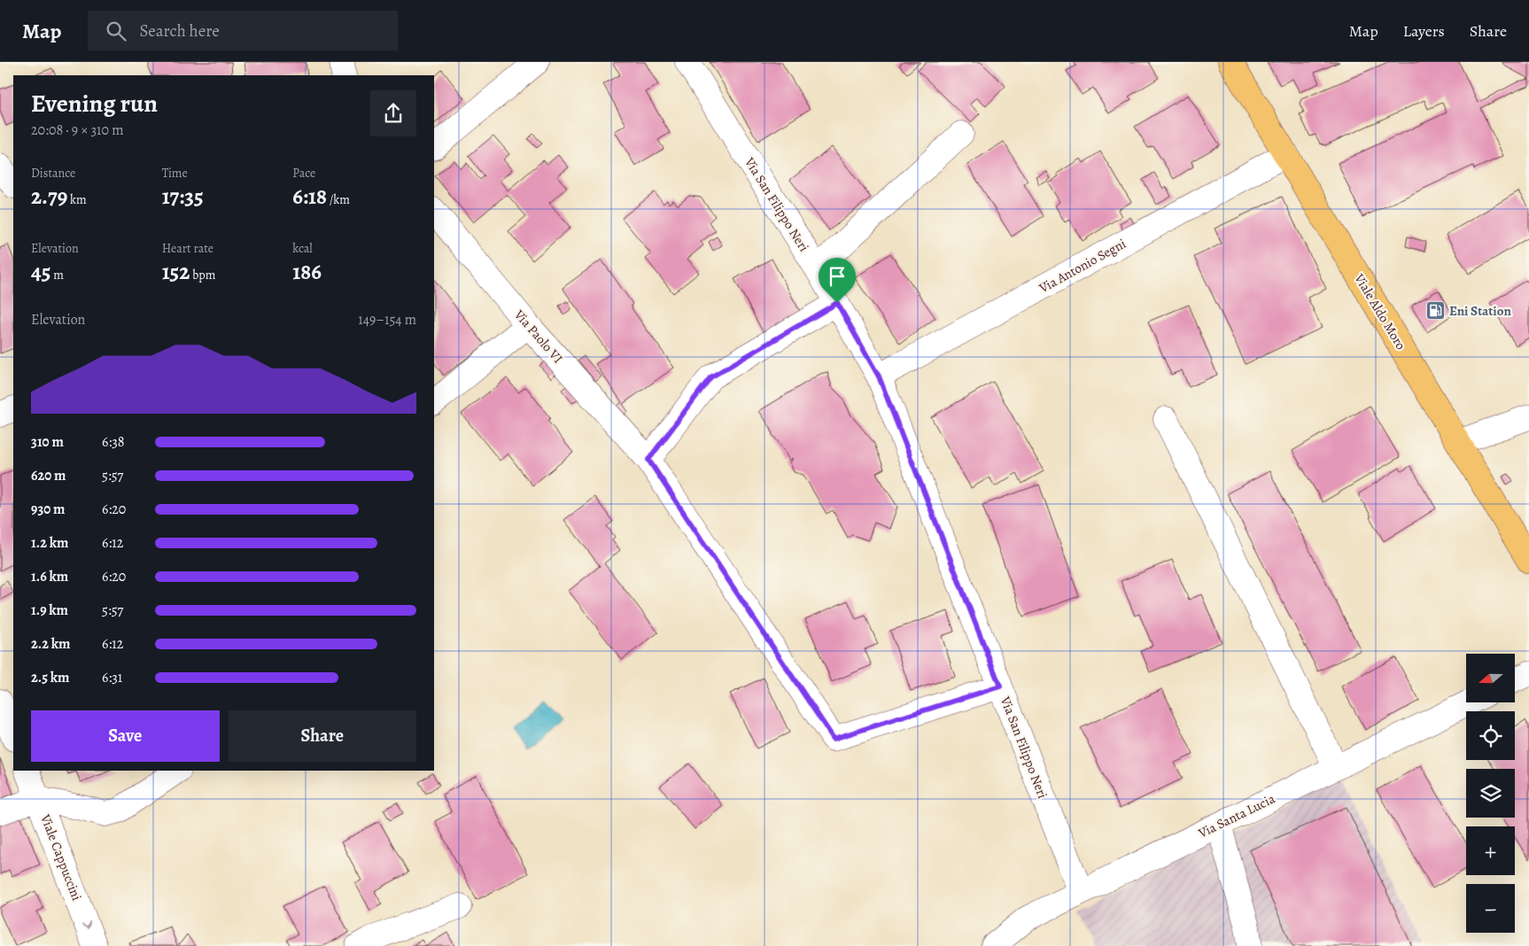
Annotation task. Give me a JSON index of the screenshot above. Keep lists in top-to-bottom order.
{
  "streets": {
    "main road": ["Viale Aldo Moro"],
    "street": [
      "Via San Filippo Neri",
      "Via Antonio Segni",
      "Via Paolo VI",
      "Via Santa Lucia",
      "Viale Cappuccini"
    ]
  },
  "crossings": [
    ["Via San Filippo Neri", "Via Antonio Segni"],
    ["Via San Filippo Neri", "Via Paolo VI"],
    ["Via San Filippo Neri", "Via Santa Lucia"],
    ["Via Antonio Segni", "Viale Aldo Moro"]
  ],
  "one_way": ["Viale Cappuccini"],
  "places": {
    "fuel station": ["Eni Station"]
  },
  "north": "left",
  "page": {
    "header": "Map",
    "search": "Search here",
    "nav": ["Map", "Layers", "Share"],
    "heading": ["Evening run", "20:08 · 9 × 310 m"],
    "stats": [
      ["Distance", "2.79 km"],
      ["Time", "17:35"],
      ["Pace", "6:18 /km"],
      ["Elevation", "45 m"],
      ["Heart rate", "152 bpm"],
      ["kcal", "186"]
    ],
    "chart": ["Elevation", "149–154 m"],
    "list": [
      {
        "name": "310 m",
        "note": "6:38"
      },
      {
        "name": "620 m",
        "note": "5:57"
      },
      {
        "name": "930 m",
        "note": "6:20"
      },
      {
        "name": "1.2 km",
        "note": "6:12"
      },
      {
        "name": "1.6 km",
        "note": "6:20"
      },
      {
        "name": "1.9 km",
        "note": "5:57"
      },
      {
        "name": "2.2 km",
        "note": "6:12"
      },
      {
        "name": "2.5 km",
        "note": "6:31"
      }
    ],
    "map_buttons": ["+", "−"],
    "buttons": ["Save", "Share"]
  }
}
